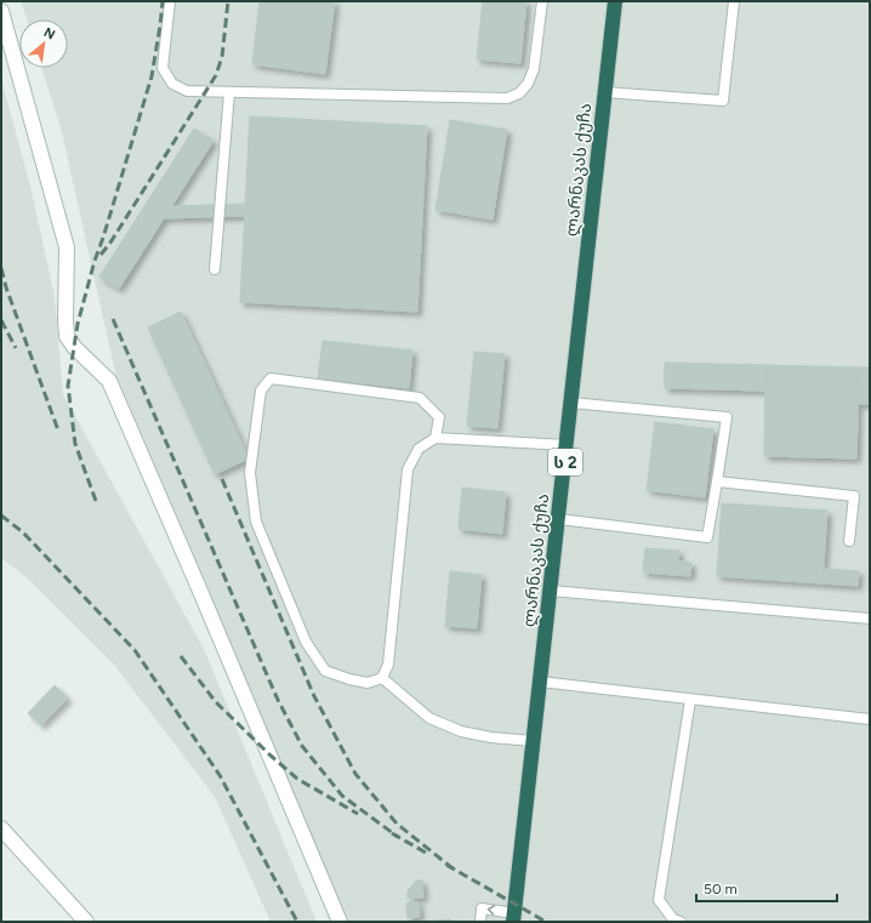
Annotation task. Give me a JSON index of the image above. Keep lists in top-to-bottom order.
{
  "streets": {
    "highway": ["ლარნაკას ქუჩა", "ს 2"]
  },
  "scale_bar": "50 m",
  "north": "top right"
}
